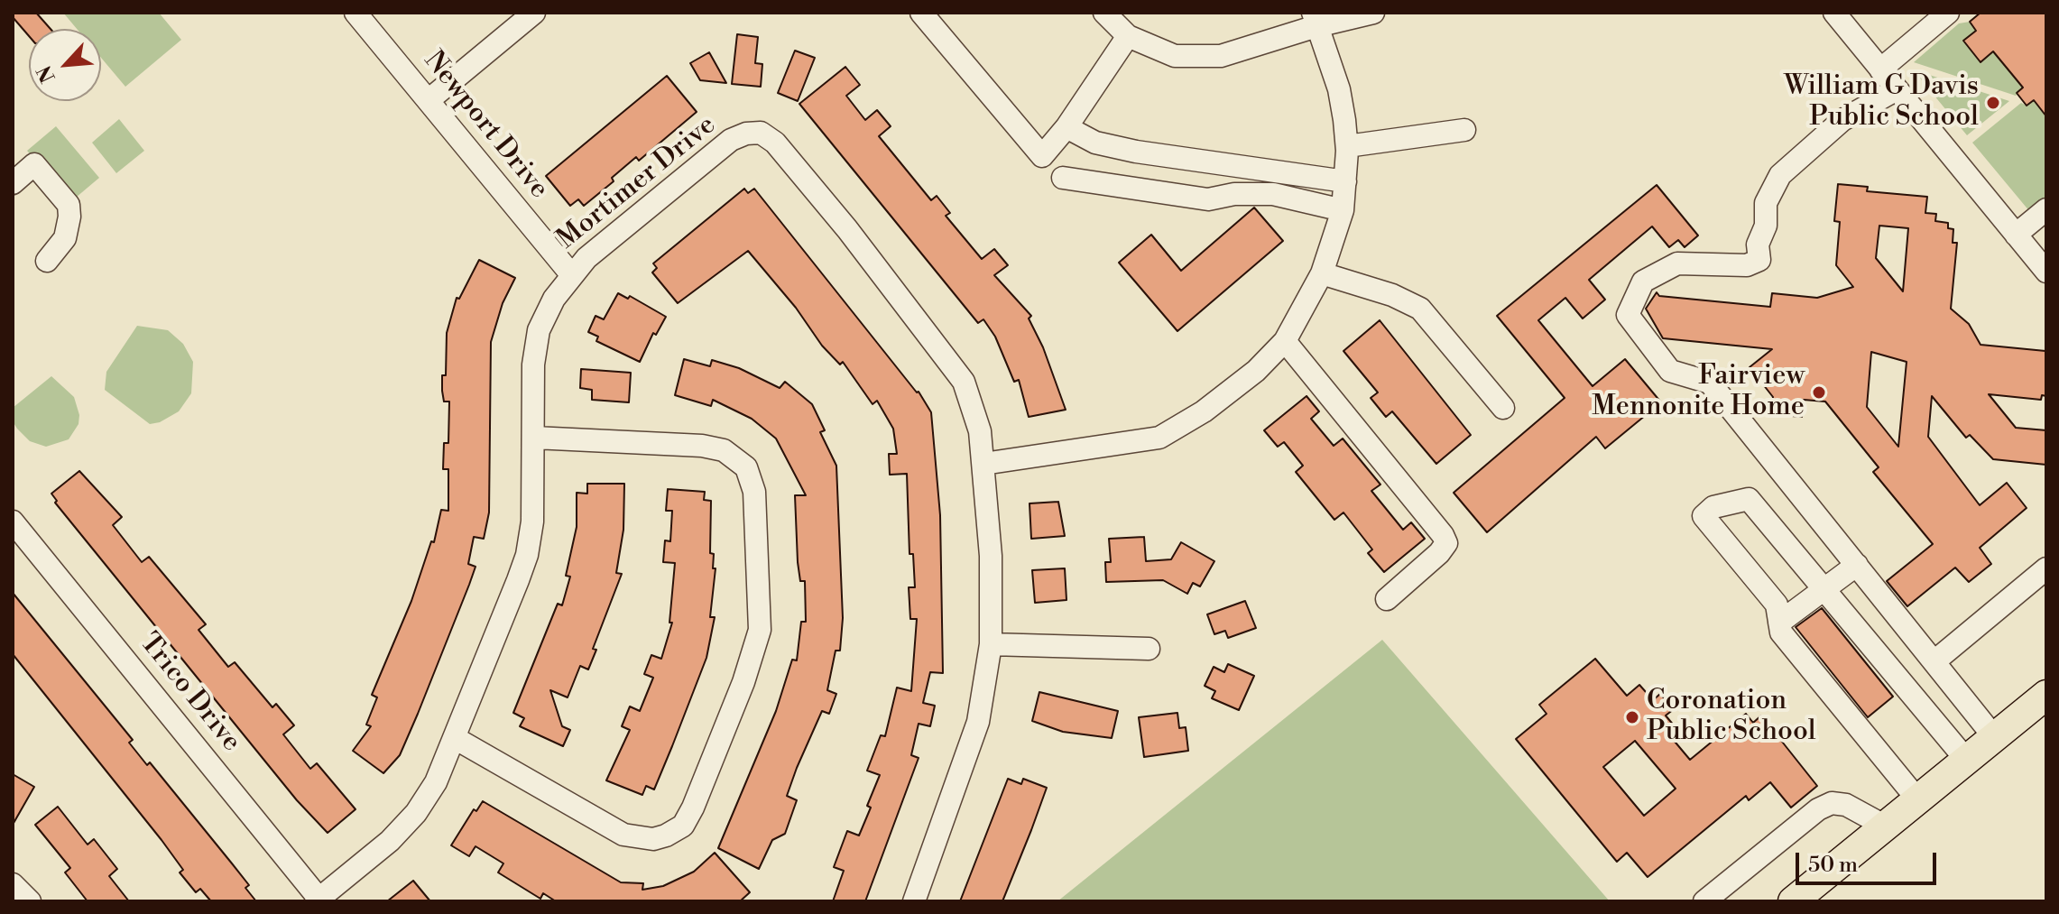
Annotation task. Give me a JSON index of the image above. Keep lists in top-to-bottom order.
{
  "streets": {
    "street": ["Newport Drive", "Mortimer Drive", "Trico Drive"]
  },
  "crossings": [
    ["Newport Drive", "Mortimer Drive"],
    ["Mortimer Drive", "Trico Drive"]
  ],
  "places": ["William G Davis Public School", "Fairview Mennonite Home", "Coronation Public School"],
  "scale_bar": "50 m",
  "north": "bottom left"
}
